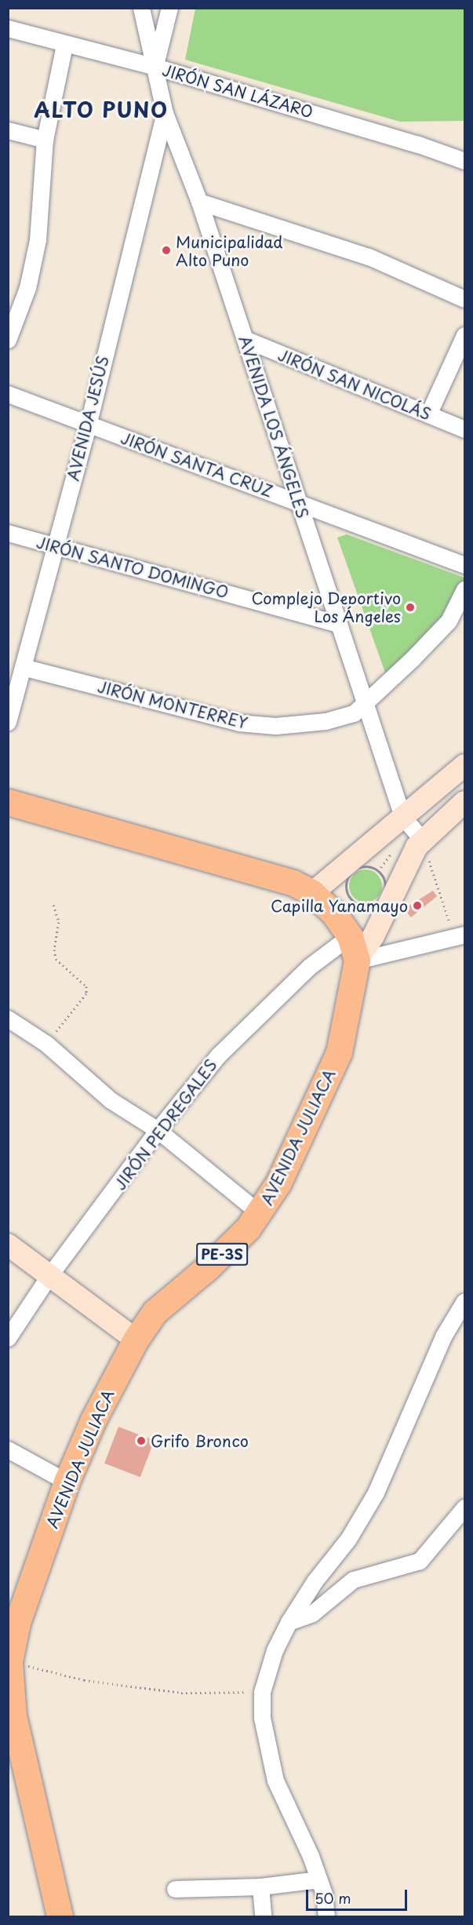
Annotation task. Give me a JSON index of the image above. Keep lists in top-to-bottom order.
{
  "streets": {
    "highway": ["AVENIDA JULIACA", "PE-3S"],
    "street": [
      "JIRÓN SAN LÁZARO",
      "JIRÓN SAN NICOLÁS",
      "AVENIDA JESÚS",
      "AVENIDA LOS ÁNGELES",
      "JIRÓN SANTA CRUZ",
      "JIRÓN SANTO DOMINGO",
      "JIRÓN MONTERREY",
      "JIRÓN PEDREGALES"
    ]
  },
  "crossings": [
    ["JIRÓN SAN LÁZARO", "AVENIDA LOS ÁNGELES"],
    ["JIRÓN SAN NICOLÁS", "AVENIDA LOS ÁNGELES"],
    ["AVENIDA JESÚS", "AVENIDA LOS ÁNGELES"],
    ["AVENIDA JESÚS", "JIRÓN SANTA CRUZ"],
    ["AVENIDA JESÚS", "JIRÓN SANTO DOMINGO"],
    ["AVENIDA JESÚS", "JIRÓN MONTERREY"],
    ["AVENIDA LOS ÁNGELES", "JIRÓN SANTA CRUZ"],
    ["AVENIDA LOS ÁNGELES", "JIRÓN SANTO DOMINGO"],
    ["AVENIDA LOS ÁNGELES", "JIRÓN MONTERREY"],
    ["JIRÓN PEDREGALES", "AVENIDA JULIACA"]
  ],
  "districts": ["ALTO PUNO"],
  "places": [
    "Municipalidad Alto Puno",
    "Complejo Deportivo Los Ángeles",
    "Capilla Yanamayo",
    "Grifo Bronco"
  ],
  "scale_bar": "50 m"
}
